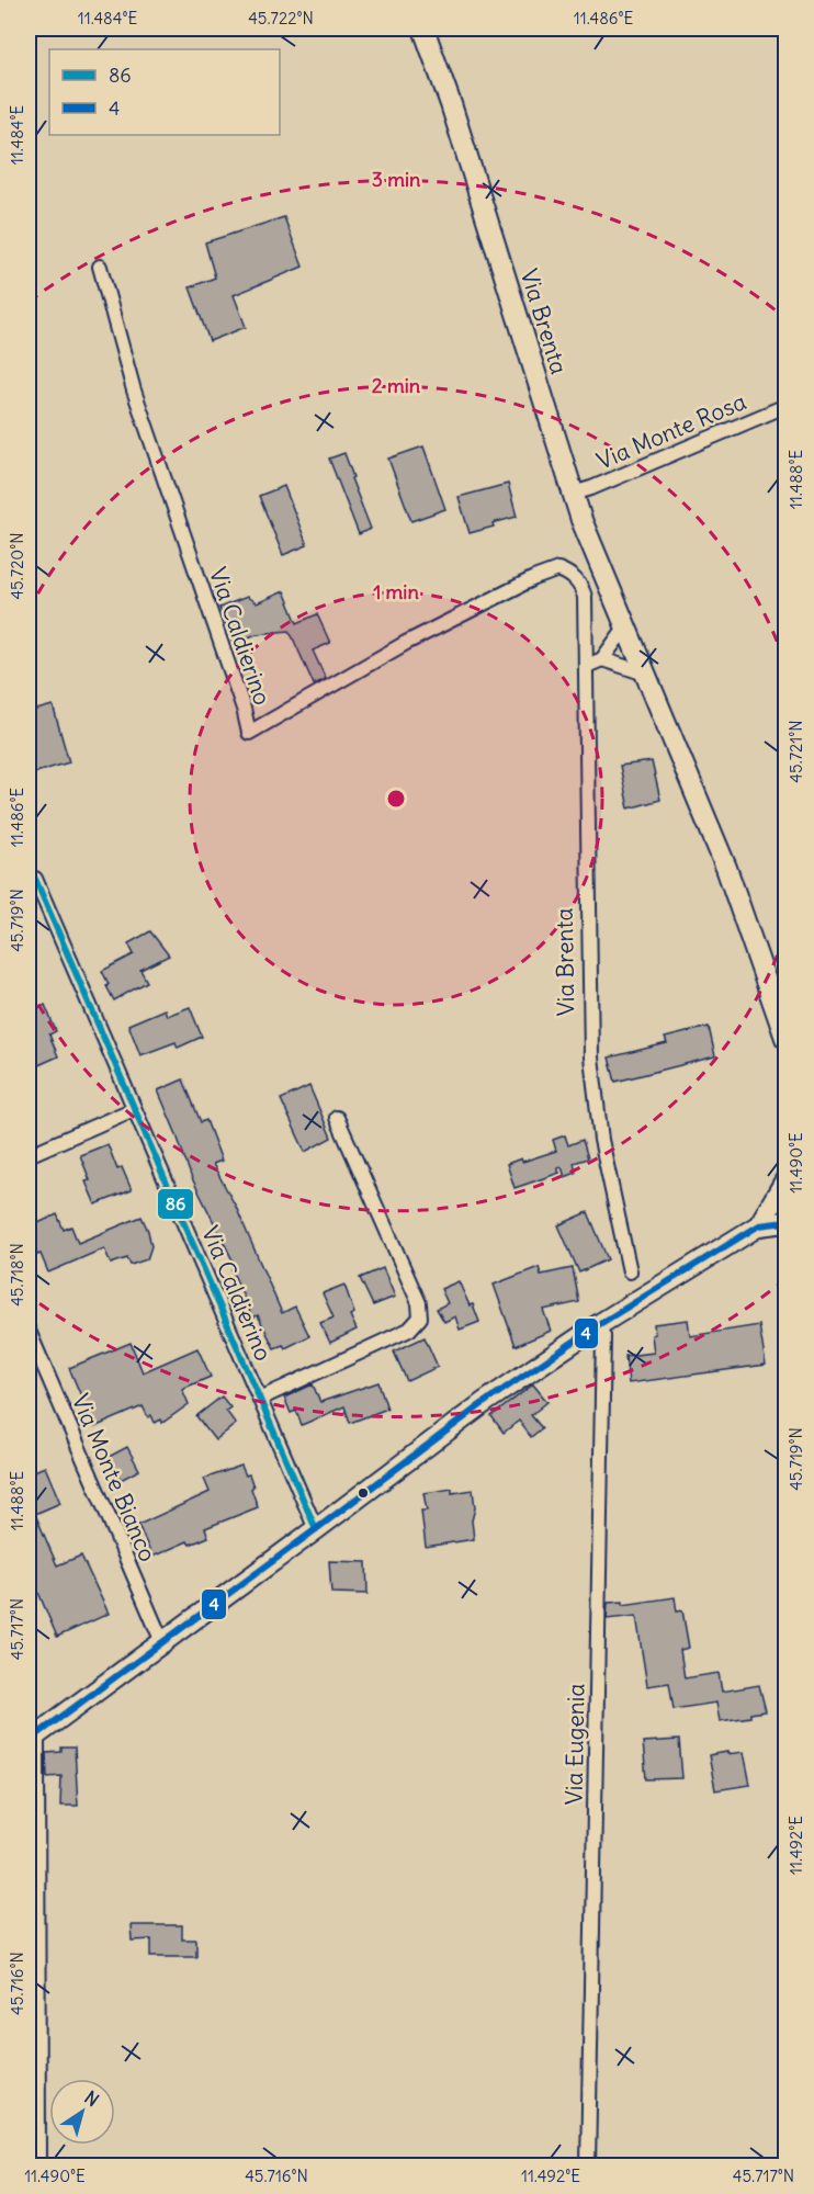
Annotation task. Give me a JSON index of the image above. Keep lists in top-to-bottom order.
{
  "streets": {
    "street": [
      "Via Brenta",
      "Via Monte Rosa",
      "Via Caldierino",
      "Via Monte Bianco",
      "Via Eugenia"
    ]
  },
  "crossings": [
    ["Via Brenta", "Via Monte Rosa"],
    ["Via Brenta", "Via Caldierino"]
  ],
  "lines": ["transit line 86", "transit line 4"],
  "legend": ["86", "4"],
  "north": "top right",
  "coordinates": [
    "11.484°E",
    "45.722°N",
    "11.486°E",
    "11.488°E",
    "45.720°N",
    "45.721°N",
    "45.719°N",
    "11.490°E",
    "45.718°N",
    "45.717°N",
    "11.492°E",
    "45.716°N"
  ],
  "rings": ["3 min", "2 min", "1 min"]
}
